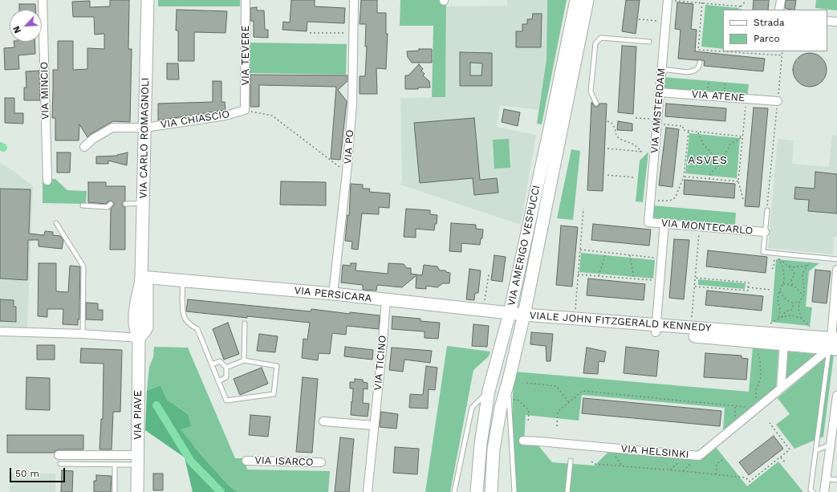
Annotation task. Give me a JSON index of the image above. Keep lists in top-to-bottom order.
{
  "streets": {
    "street": [
      "VIA TEVERE",
      "VIA MINCIO",
      "VIA ATENE",
      "VIA AMSTERDAM",
      "VIA CHIASCIO",
      "VIA CARLO ROMAGNOLI",
      "VIA PO",
      "VIA MONTECARLO",
      "VIA AMERIGO VESPUCCI",
      "VIA PERSICARA",
      "VIALE JOHN FITZGERALD KENNEDY",
      "VIA TICINO",
      "VIA PIAVE",
      "VIA HELSINKI",
      "VIA ISARCO"
    ]
  },
  "crossings": [
    ["VIA TEVERE", "VIA CHIASCIO"],
    ["VIA ATENE", "VIA AMSTERDAM"],
    ["VIA AMSTERDAM", "VIA MONTECARLO"],
    ["VIA CHIASCIO", "VIA CARLO ROMAGNOLI"],
    ["VIA CARLO ROMAGNOLI", "VIA PERSICARA"],
    ["VIA PO", "VIA PERSICARA"],
    ["VIA AMERIGO VESPUCCI", "VIA PERSICARA"],
    ["VIA AMERIGO VESPUCCI", "VIALE JOHN FITZGERALD KENNEDY"],
    ["VIA PERSICARA", "VIALE JOHN FITZGERALD KENNEDY"],
    ["VIA PERSICARA", "VIA TICINO"],
    ["VIALE JOHN FITZGERALD KENNEDY", "VIA HELSINKI"]
  ],
  "districts": ["ASVES"],
  "legend": ["Strada", "Parco"],
  "scale_bar": "50 m",
  "north": "bottom left"
}
